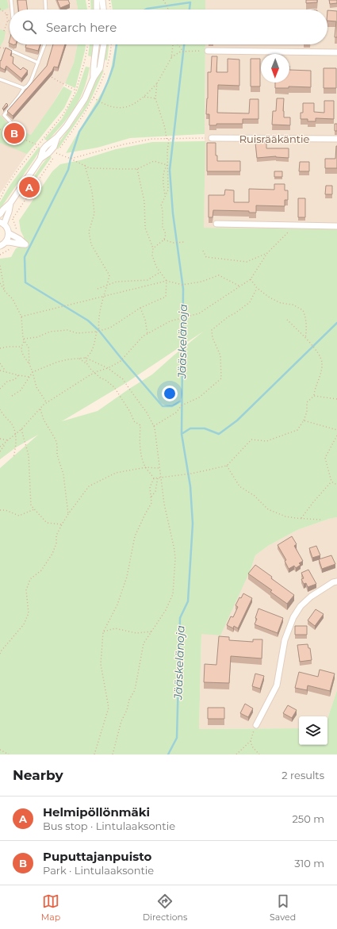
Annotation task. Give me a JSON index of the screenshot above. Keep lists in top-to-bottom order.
{
  "streets": {
    "street": ["Ruisrääkäntie"]
  },
  "water": ["Jääskelänoja"],
  "north": "bottom",
  "page": {
    "search": "Search here",
    "pins": ["B", "A"],
    "heading": ["Nearby", "2 results"],
    "list": [
      {
        "mark": "A",
        "name": "Helmipöllönmäki",
        "note": "Bus stop · Lintulaaksontie",
        "value": "250 m"
      },
      {
        "mark": "B",
        "name": "Puputtajanpuisto",
        "note": "Park · Lintulaaksontie",
        "value": "310 m"
      }
    ],
    "nav": ["Map", "Directions", "Saved"]
  }
}
